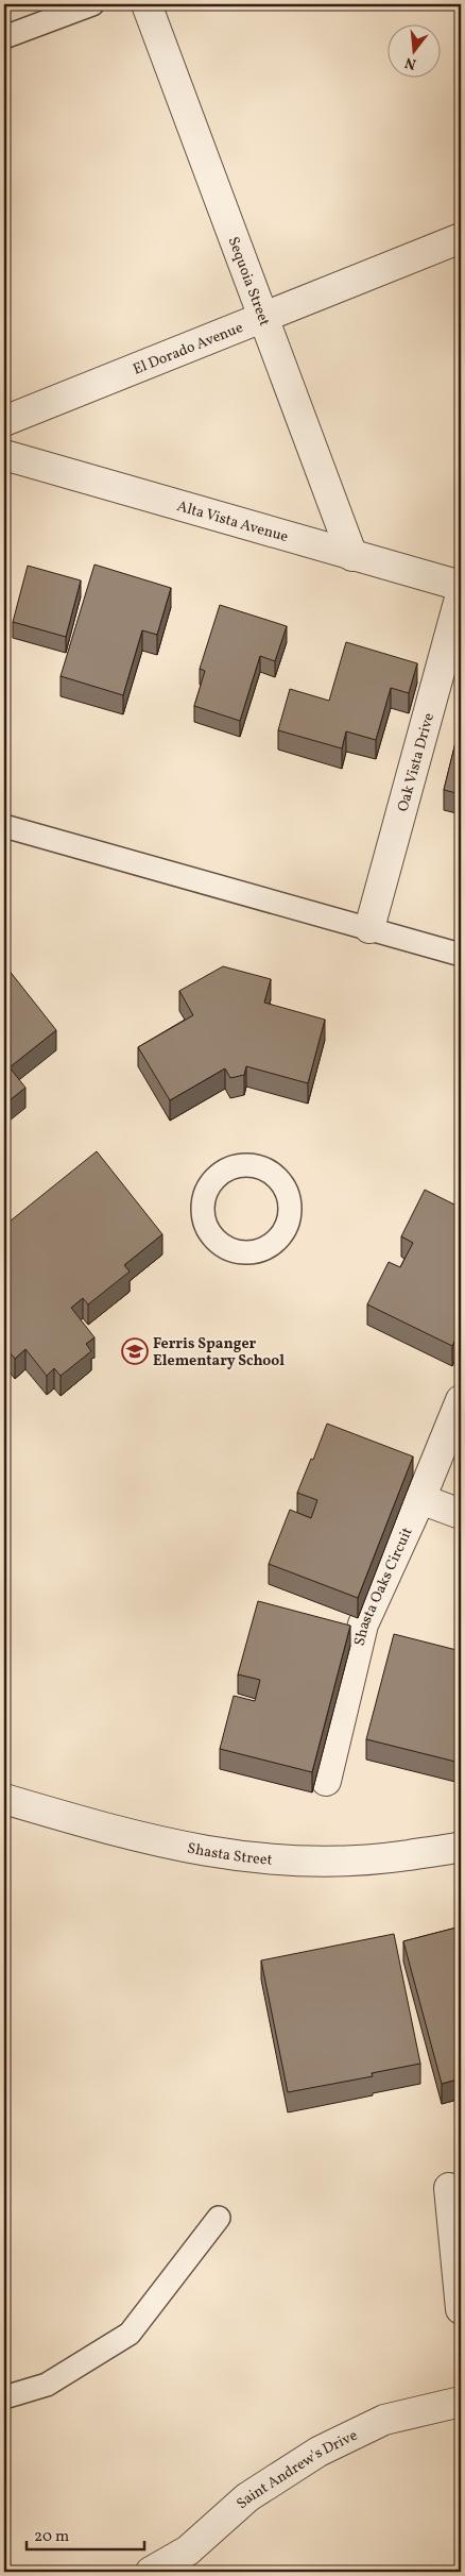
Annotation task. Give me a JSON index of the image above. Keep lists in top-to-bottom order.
{
  "streets": {
    "street": [
      "Sequoia Street",
      "El Dorado Avenue",
      "Alta Vista Avenue",
      "Oak Vista Drive",
      "Shasta Oaks Circuit",
      "Shasta Street",
      "Saint Andrew's Drive"
    ]
  },
  "crossings": [
    ["Sequoia Street", "El Dorado Avenue"],
    ["Sequoia Street", "Alta Vista Avenue"]
  ],
  "places": {
    "school or university": ["Ferris Spanger Elementary School"]
  },
  "scale_bar": "20 m",
  "north": "bottom"
}
